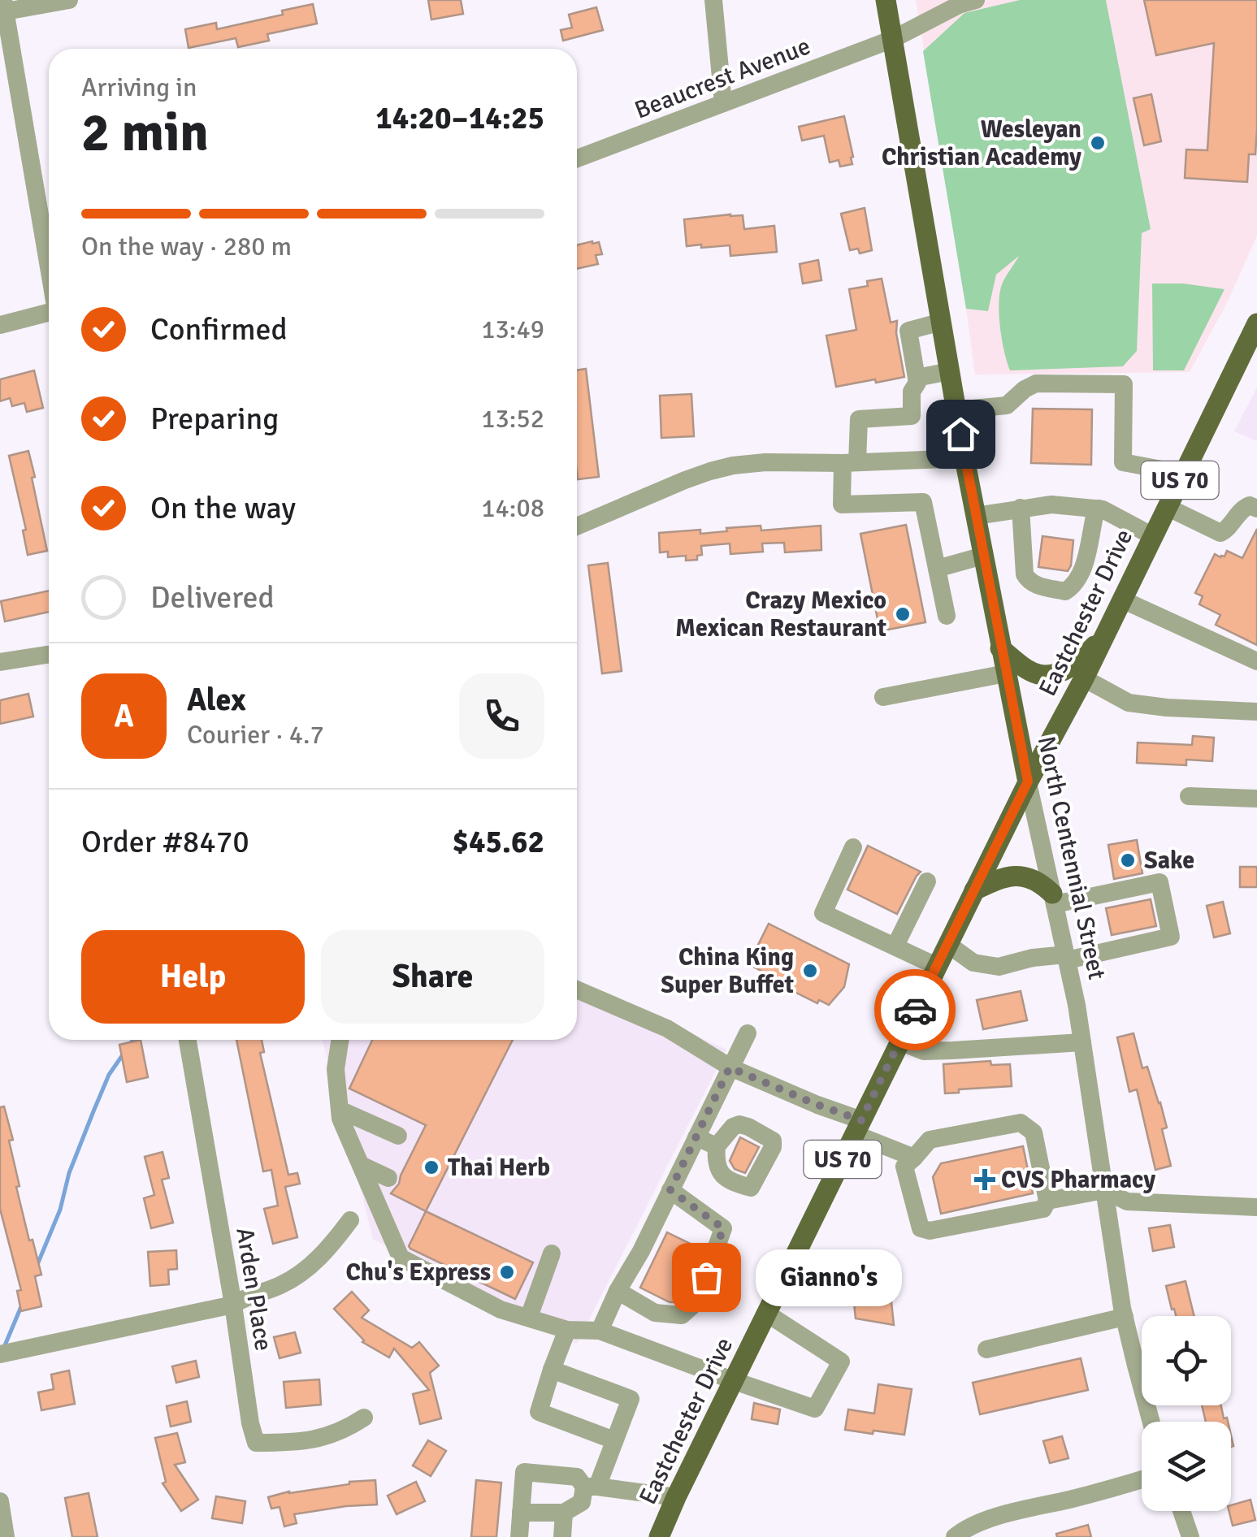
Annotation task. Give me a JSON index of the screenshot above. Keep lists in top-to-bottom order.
{
  "streets": {
    "main road": ["US 70", "Eastchester Drive", "North Centennial Street"],
    "street": ["Beaucrest Avenue", "Arden Place"]
  },
  "crossings": [
    ["Beaucrest Avenue", "North Centennial Street"],
    ["Eastchester Drive", "North Centennial Street"]
  ],
  "places": {
    "other": [
      "Wesleyan Christian Academy",
      "Crazy Mexico Mexican Restaurant",
      "Sake",
      "China King Super Buffet",
      "Thai Herb",
      "Chu's Express",
      "Gianno's"
    ],
    "health": ["CVS Pharmacy"]
  },
  "page": {
    "heading": ["2 min", "Arriving in", "14:20–14:25"],
    "panel": [
      "Alex",
      "Courier · 4.7",
      "Order #8470",
      "$45.62"
    ],
    "bar": "On the way · 280 m",
    "list": [
      ["Confirmed", "13:49"],
      ["Preparing", "13:52"],
      ["On the way", "14:08"],
      "Delivered"
    ],
    "round": "A",
    "buttons": ["Help", "Share"],
    "bubble": "Gianno's"
  }
}
